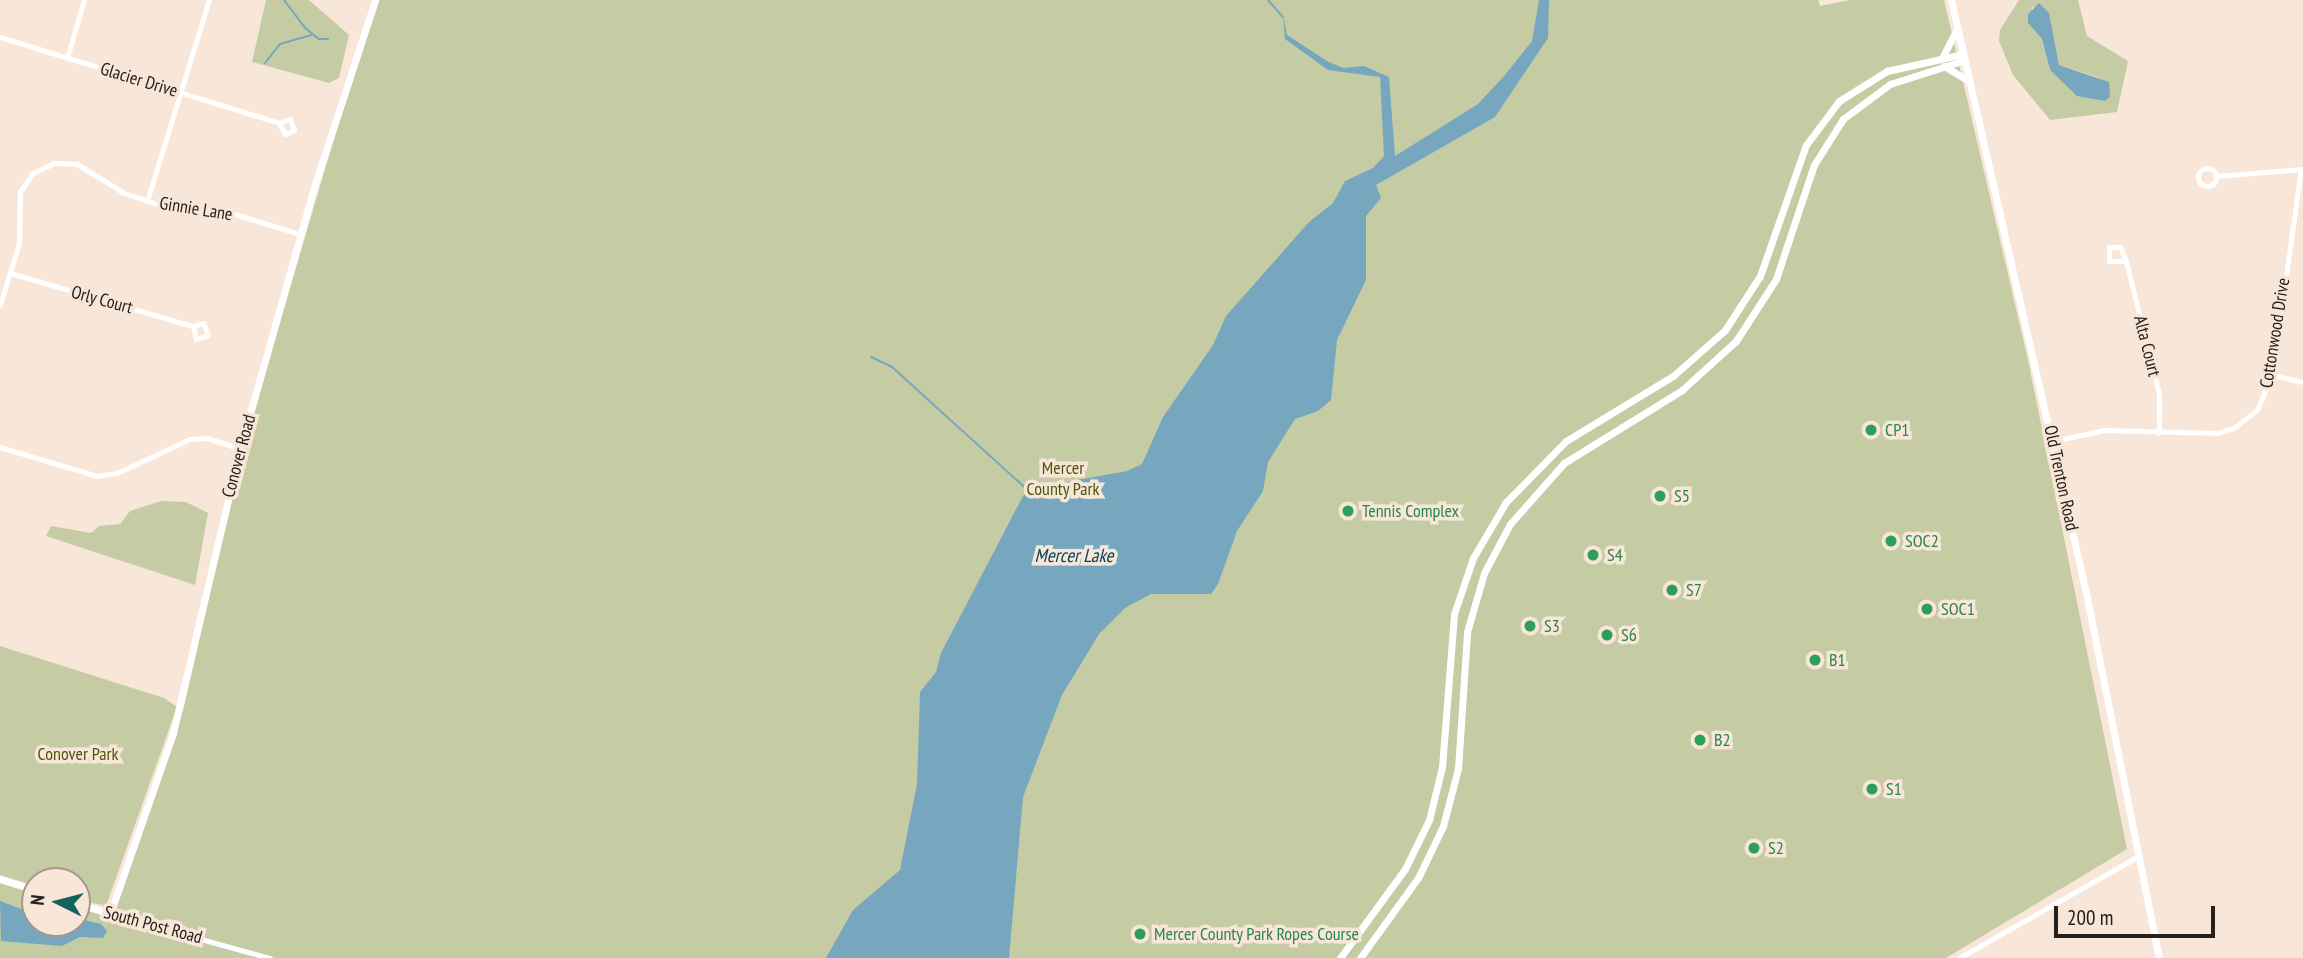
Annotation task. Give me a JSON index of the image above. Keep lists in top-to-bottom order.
{
  "streets": {
    "street": [
      "Glacier Drive",
      "Ginnie Lane",
      "Orly Court",
      "Cottonwood Drive",
      "Alta Court",
      "Conover Road",
      "Old Trenton Road",
      "South Post Road"
    ]
  },
  "crossings": [
    ["Ginnie Lane", "Orly Court"],
    ["Ginnie Lane", "Conover Road"],
    ["Cottonwood Drive", "Alta Court"],
    ["Cottonwood Drive", "Old Trenton Road"],
    ["Conover Road", "South Post Road"]
  ],
  "water": ["Mercer Lake"],
  "parks": ["Mercer County Park", "Conover Park"],
  "places": [
    "CP1",
    "S5",
    "Tennis Complex",
    "SOC2",
    "S4",
    "S7",
    "SOC1",
    "S3",
    "S6",
    "B1",
    "B2",
    "S1",
    "S2",
    "Mercer County Park Ropes Course"
  ],
  "scale_bar": "200 m",
  "north": "left"
}
